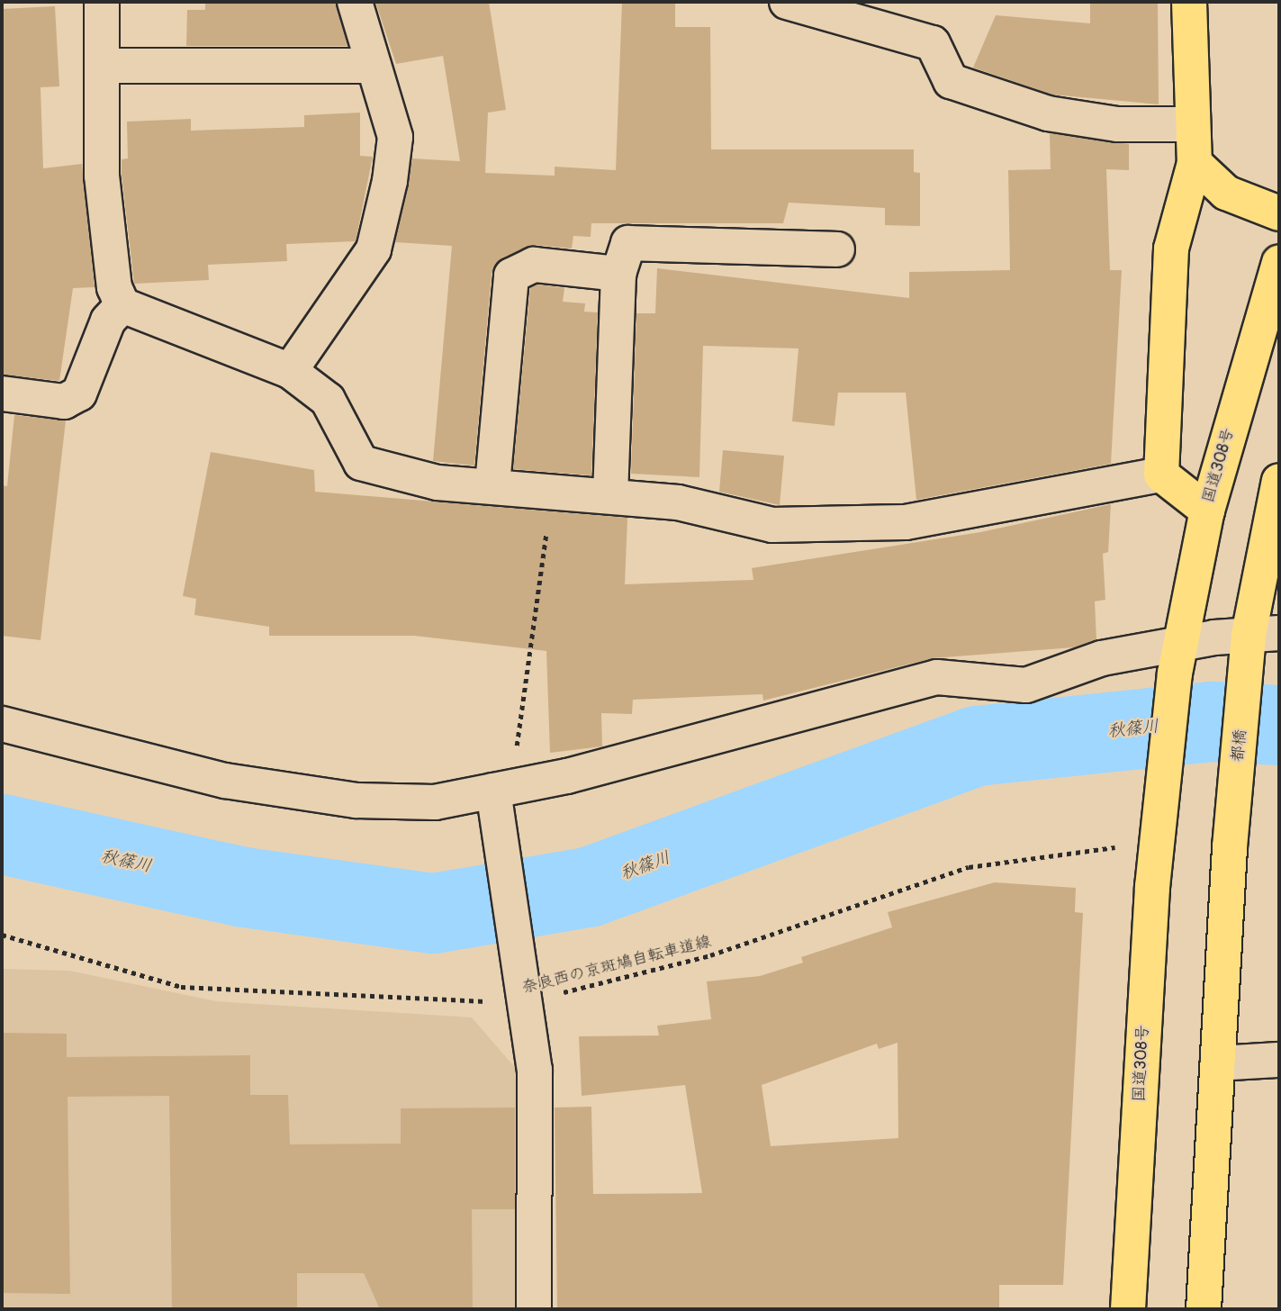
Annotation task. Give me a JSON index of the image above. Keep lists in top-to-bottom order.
{
  "streets": {
    "highway": ["国道308号", "都橋"],
    "path": ["奈良西の京斑鳩自転車道線"]
  },
  "crossings": [
    ["国道308号", "奈良西の京斑鳩自転車道線"]
  ],
  "water": ["秋篠川"]
}
